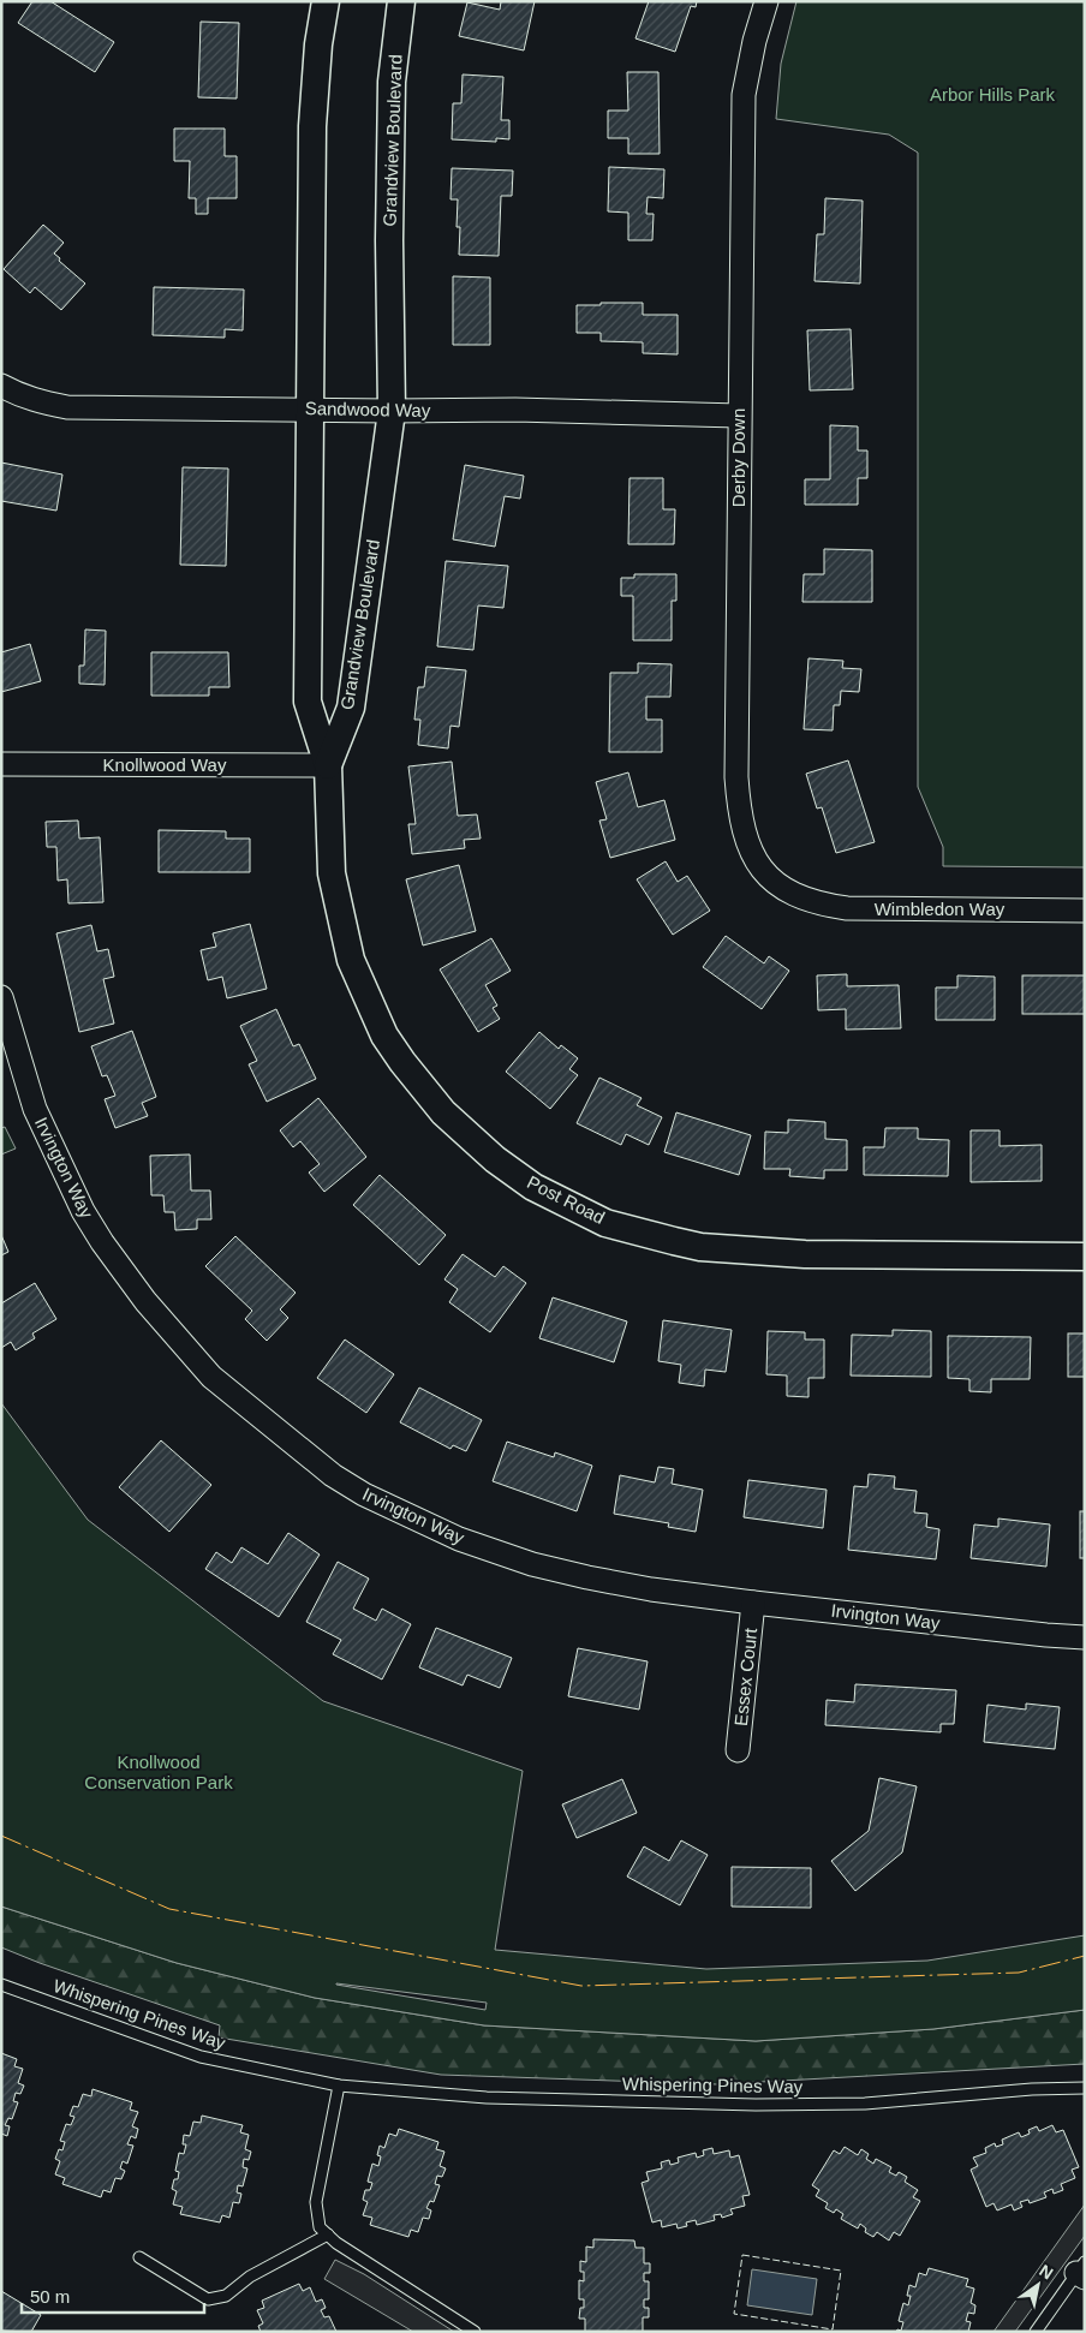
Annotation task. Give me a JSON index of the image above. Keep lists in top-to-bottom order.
{
  "streets": {
    "street": [
      "Grandview Boulevard",
      "Sandwood Way",
      "Derby Down",
      "Knollwood Way",
      "Wimbledon Way",
      "Irvington Way",
      "Post Road",
      "Essex Court"
    ],
    "lane": ["Whispering Pines Way"]
  },
  "crossings": [
    ["Grandview Boulevard", "Sandwood Way"],
    ["Grandview Boulevard", "Knollwood Way"],
    ["Grandview Boulevard", "Post Road"],
    ["Sandwood Way", "Derby Down"],
    ["Derby Down", "Wimbledon Way"],
    ["Knollwood Way", "Post Road"],
    ["Irvington Way", "Essex Court"]
  ],
  "parks": ["Arbor Hills Park", "Knollwood Conservation Park"],
  "scale_bar": "50 m",
  "north": "top right"
}
